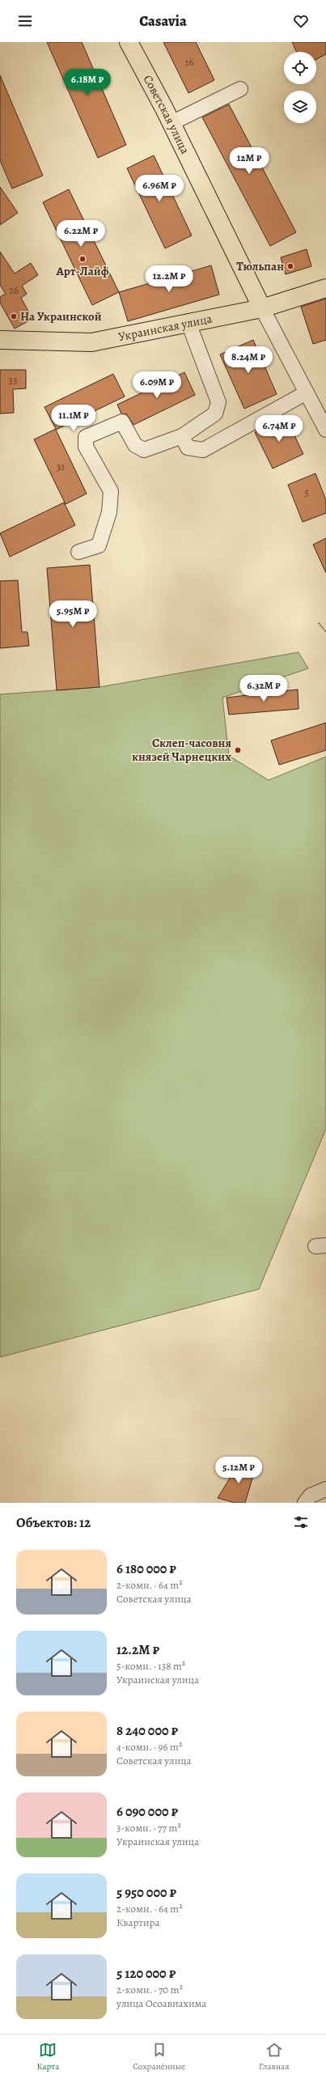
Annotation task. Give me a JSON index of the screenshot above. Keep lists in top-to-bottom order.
{
  "streets": {
    "main road": ["Советская улица", "Украинская улица"]
  },
  "crossings": [
    ["Советская улица", "Украинская улица"]
  ],
  "places": [
    "Арт-Лайф",
    "Тюльпан",
    "На Украинской",
    "Склеп-часовня князей Чарнецких"
  ],
  "house_numbers": [
    "16",
    "26",
    "33",
    "31",
    "5"
  ],
  "page": {
    "header": "Casavia",
    "price": [
      "6.18M ₽",
      "12M ₽",
      "6.96M ₽",
      "6.22M ₽",
      "12.2M ₽",
      "8.24M ₽",
      "6.09M ₽",
      "11.1M ₽",
      "6.74M ₽",
      "5.95M ₽",
      "6.32M ₽",
      "5.12M ₽"
    ],
    "heading": "Объектов: 12",
    "list": [
      {
        "name": "6 180 000 ₽",
        "note": "2-комн. · 64 m² · Советская улица"
      },
      {
        "name": "12.2M ₽",
        "note": "5-комн. · 138 m² · Украинская улица"
      },
      {
        "name": "8 240 000 ₽",
        "note": "4-комн. · 96 m² · Советская улица"
      },
      {
        "name": "6 090 000 ₽",
        "note": "3-комн. · 77 m² · Украинская улица"
      },
      {
        "name": "5 950 000 ₽",
        "note": "2-комн. · 64 m² · Квартира"
      },
      {
        "name": "5 120 000 ₽",
        "note": "2-комн. · 70 m² · улица Осоавиахима"
      }
    ],
    "tabs": ["Карта", "Сохранённые", "Главная"]
  }
}
